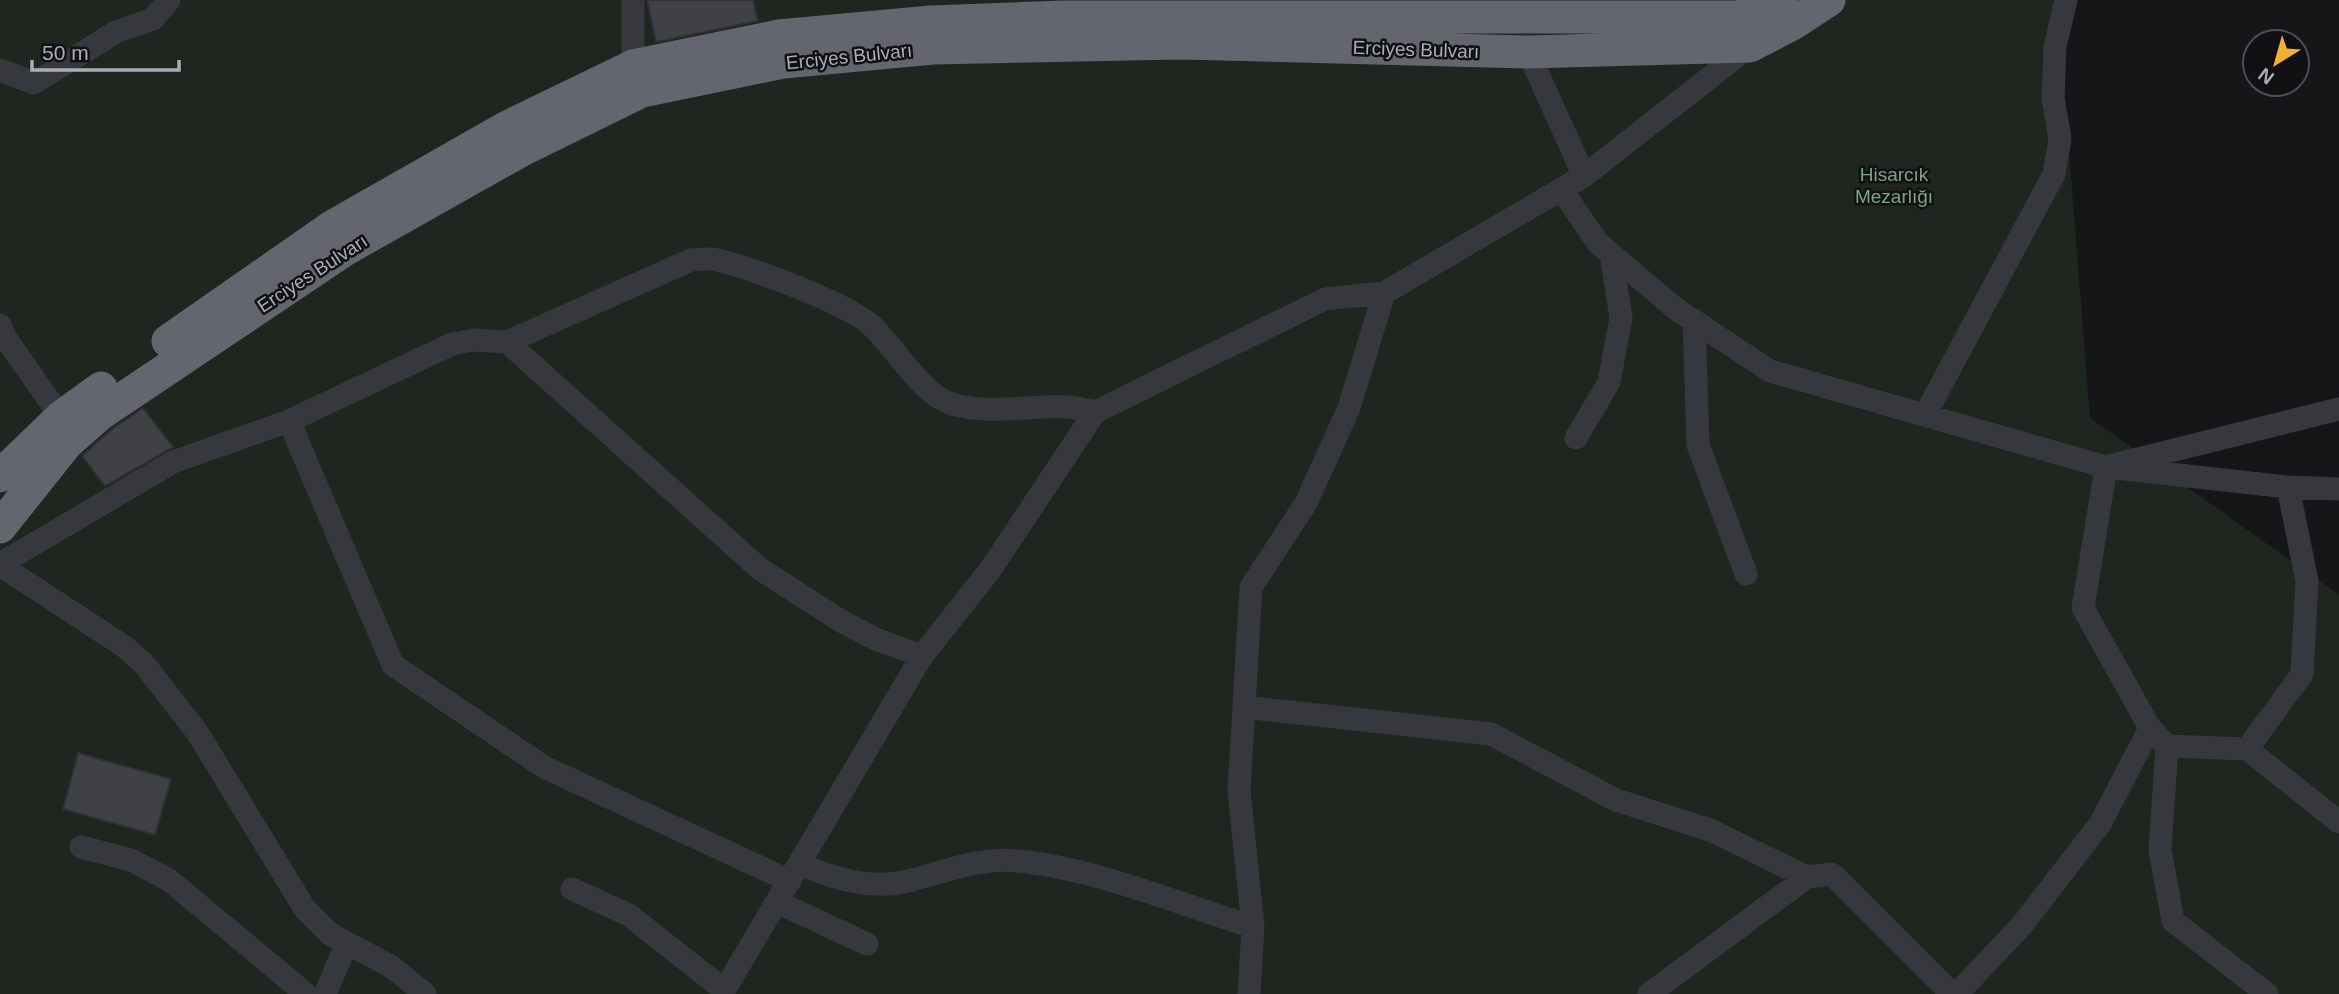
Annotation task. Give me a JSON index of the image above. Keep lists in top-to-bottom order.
{
  "streets": {
    "highway": ["Erciyes Bulvarı"]
  },
  "parks": ["Hisarcık Mezarlığı"],
  "scale_bar": "50 m",
  "north": "bottom left"
}
